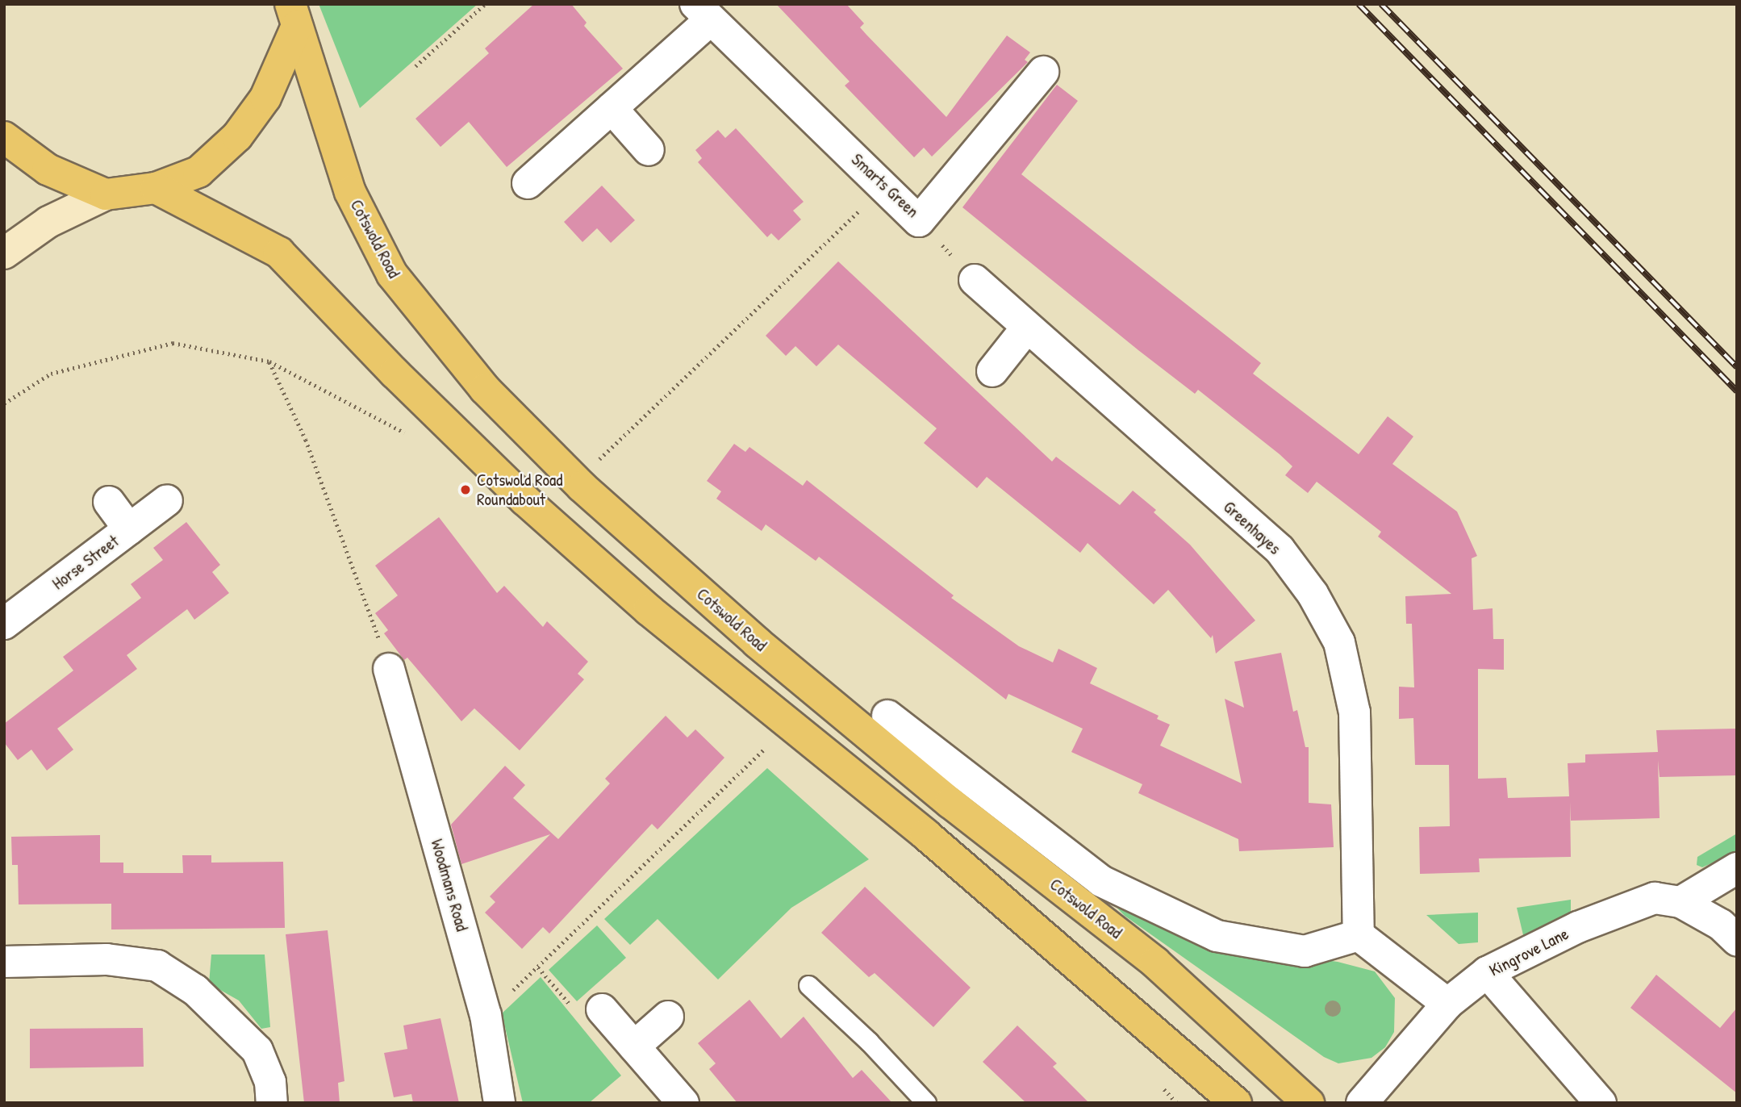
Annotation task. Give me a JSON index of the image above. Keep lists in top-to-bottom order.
{
  "streets": {
    "main road": ["Cotswold Road"],
    "street": [
      "Smarts Green",
      "Greenhayes",
      "Horse Street",
      "Woodmans Road",
      "Kingrove Lane"
    ]
  },
  "crossings": [
    ["Cotswold Road", "Greenhayes"]
  ],
  "places": ["Cotswold Road Roundabout"]
}
